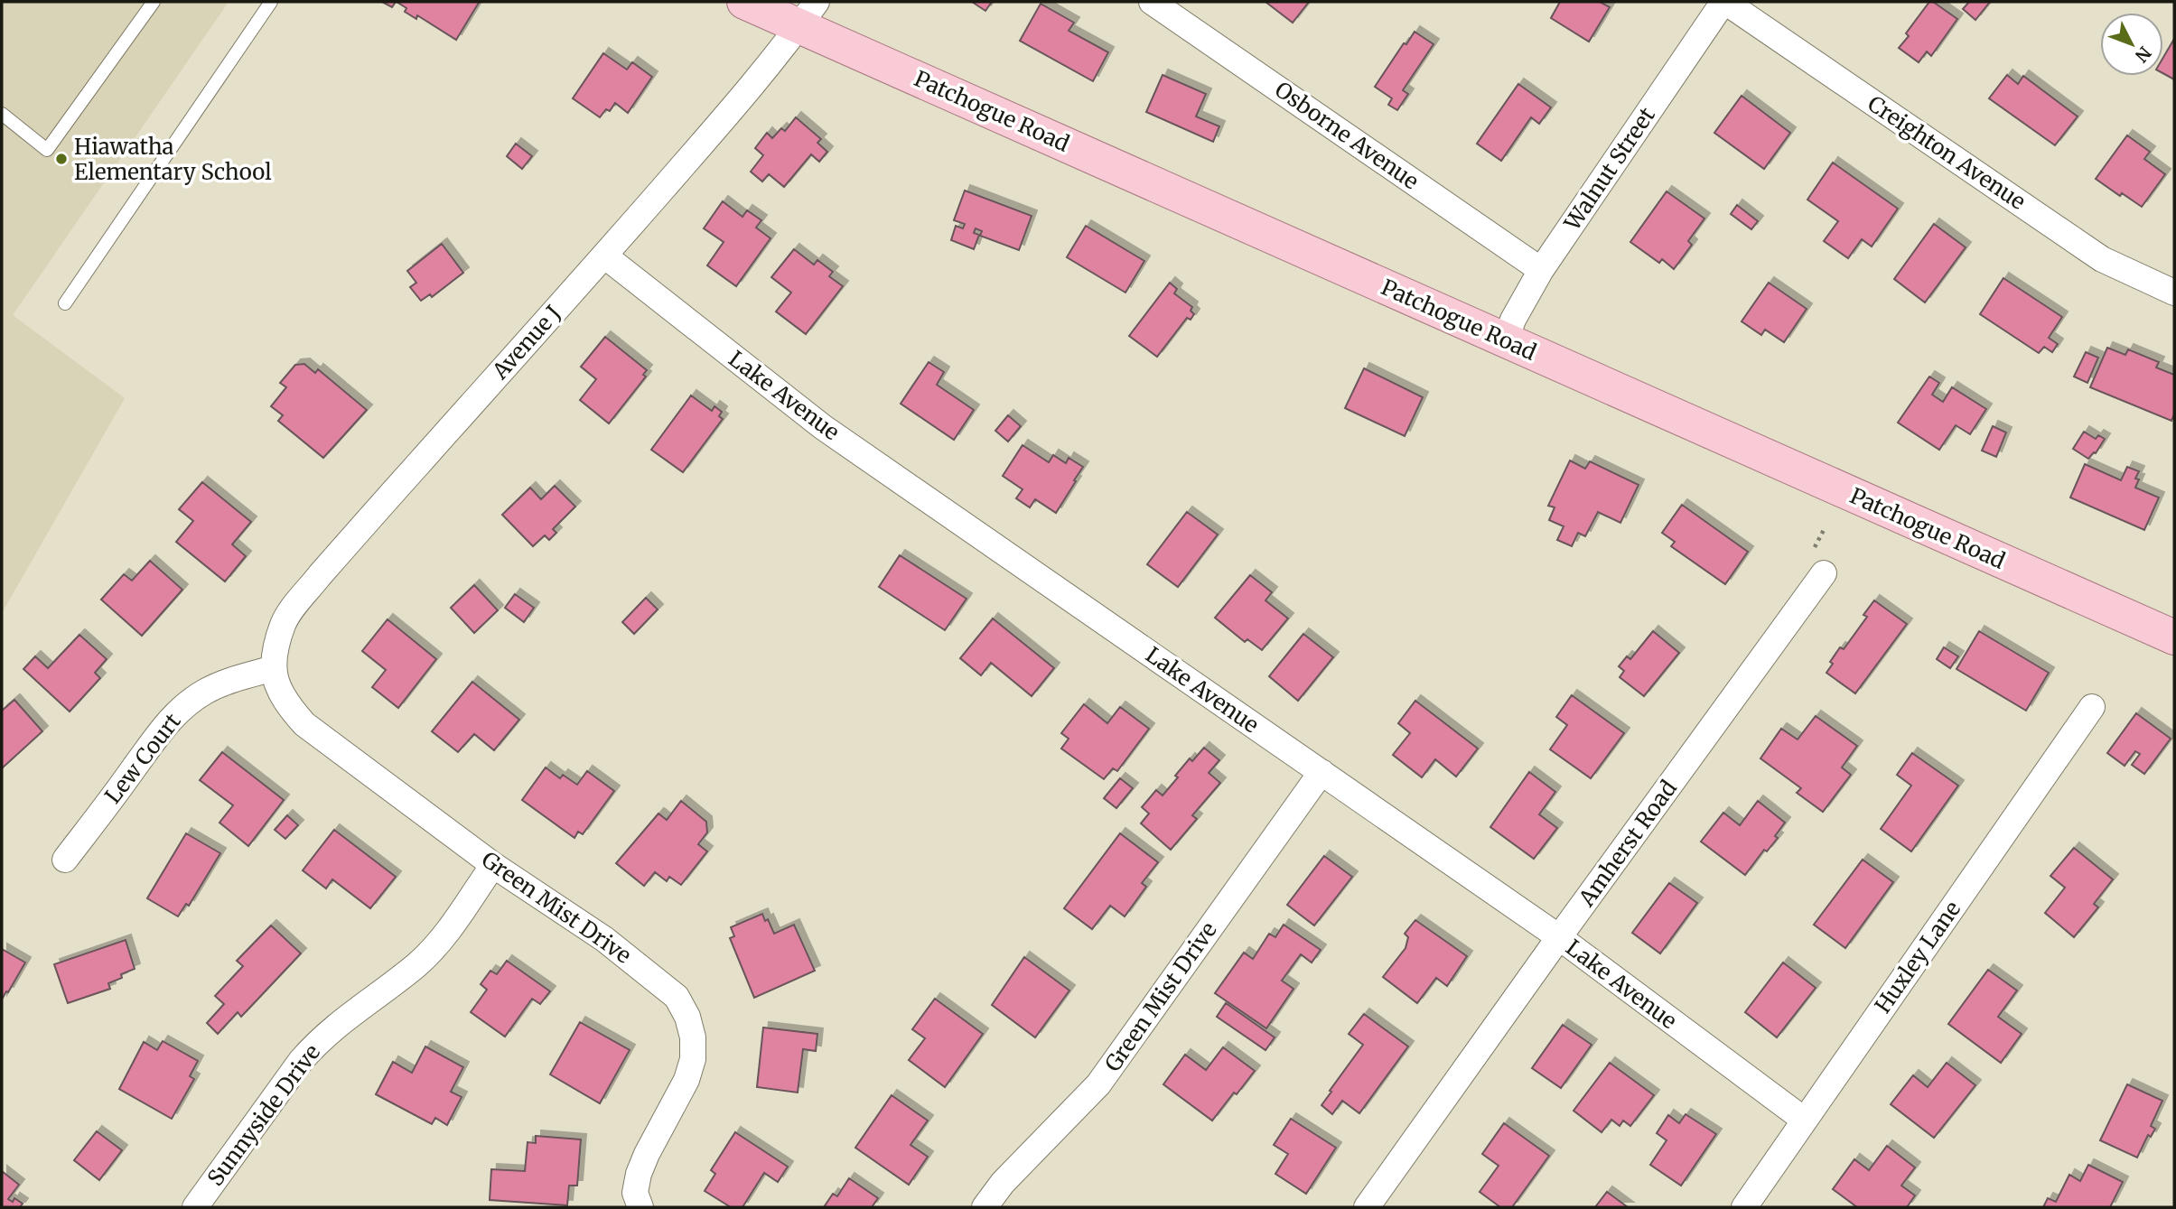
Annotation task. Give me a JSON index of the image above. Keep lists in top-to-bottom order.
{
  "streets": {
    "main road": ["Patchogue Road"],
    "street": [
      "Osborne Avenue",
      "Creighton Avenue",
      "Walnut Street",
      "Avenue J",
      "Lake Avenue",
      "Lew Court",
      "Amherst Road",
      "Green Mist Drive",
      "Huxley Lane",
      "Sunnyside Drive"
    ]
  },
  "crossings": [
    ["Patchogue Road", "Walnut Street"],
    ["Patchogue Road", "Avenue J"],
    ["Osborne Avenue", "Walnut Street"],
    ["Creighton Avenue", "Walnut Street"],
    ["Avenue J", "Lake Avenue"],
    ["Avenue J", "Lew Court"],
    ["Avenue J", "Green Mist Drive"],
    ["Lake Avenue", "Amherst Road"],
    ["Lake Avenue", "Green Mist Drive"],
    ["Lake Avenue", "Huxley Lane"],
    ["Lew Court", "Green Mist Drive"],
    ["Green Mist Drive", "Sunnyside Drive"]
  ],
  "places": ["Hiawatha Elementary School"],
  "north": "bottom right"
}
